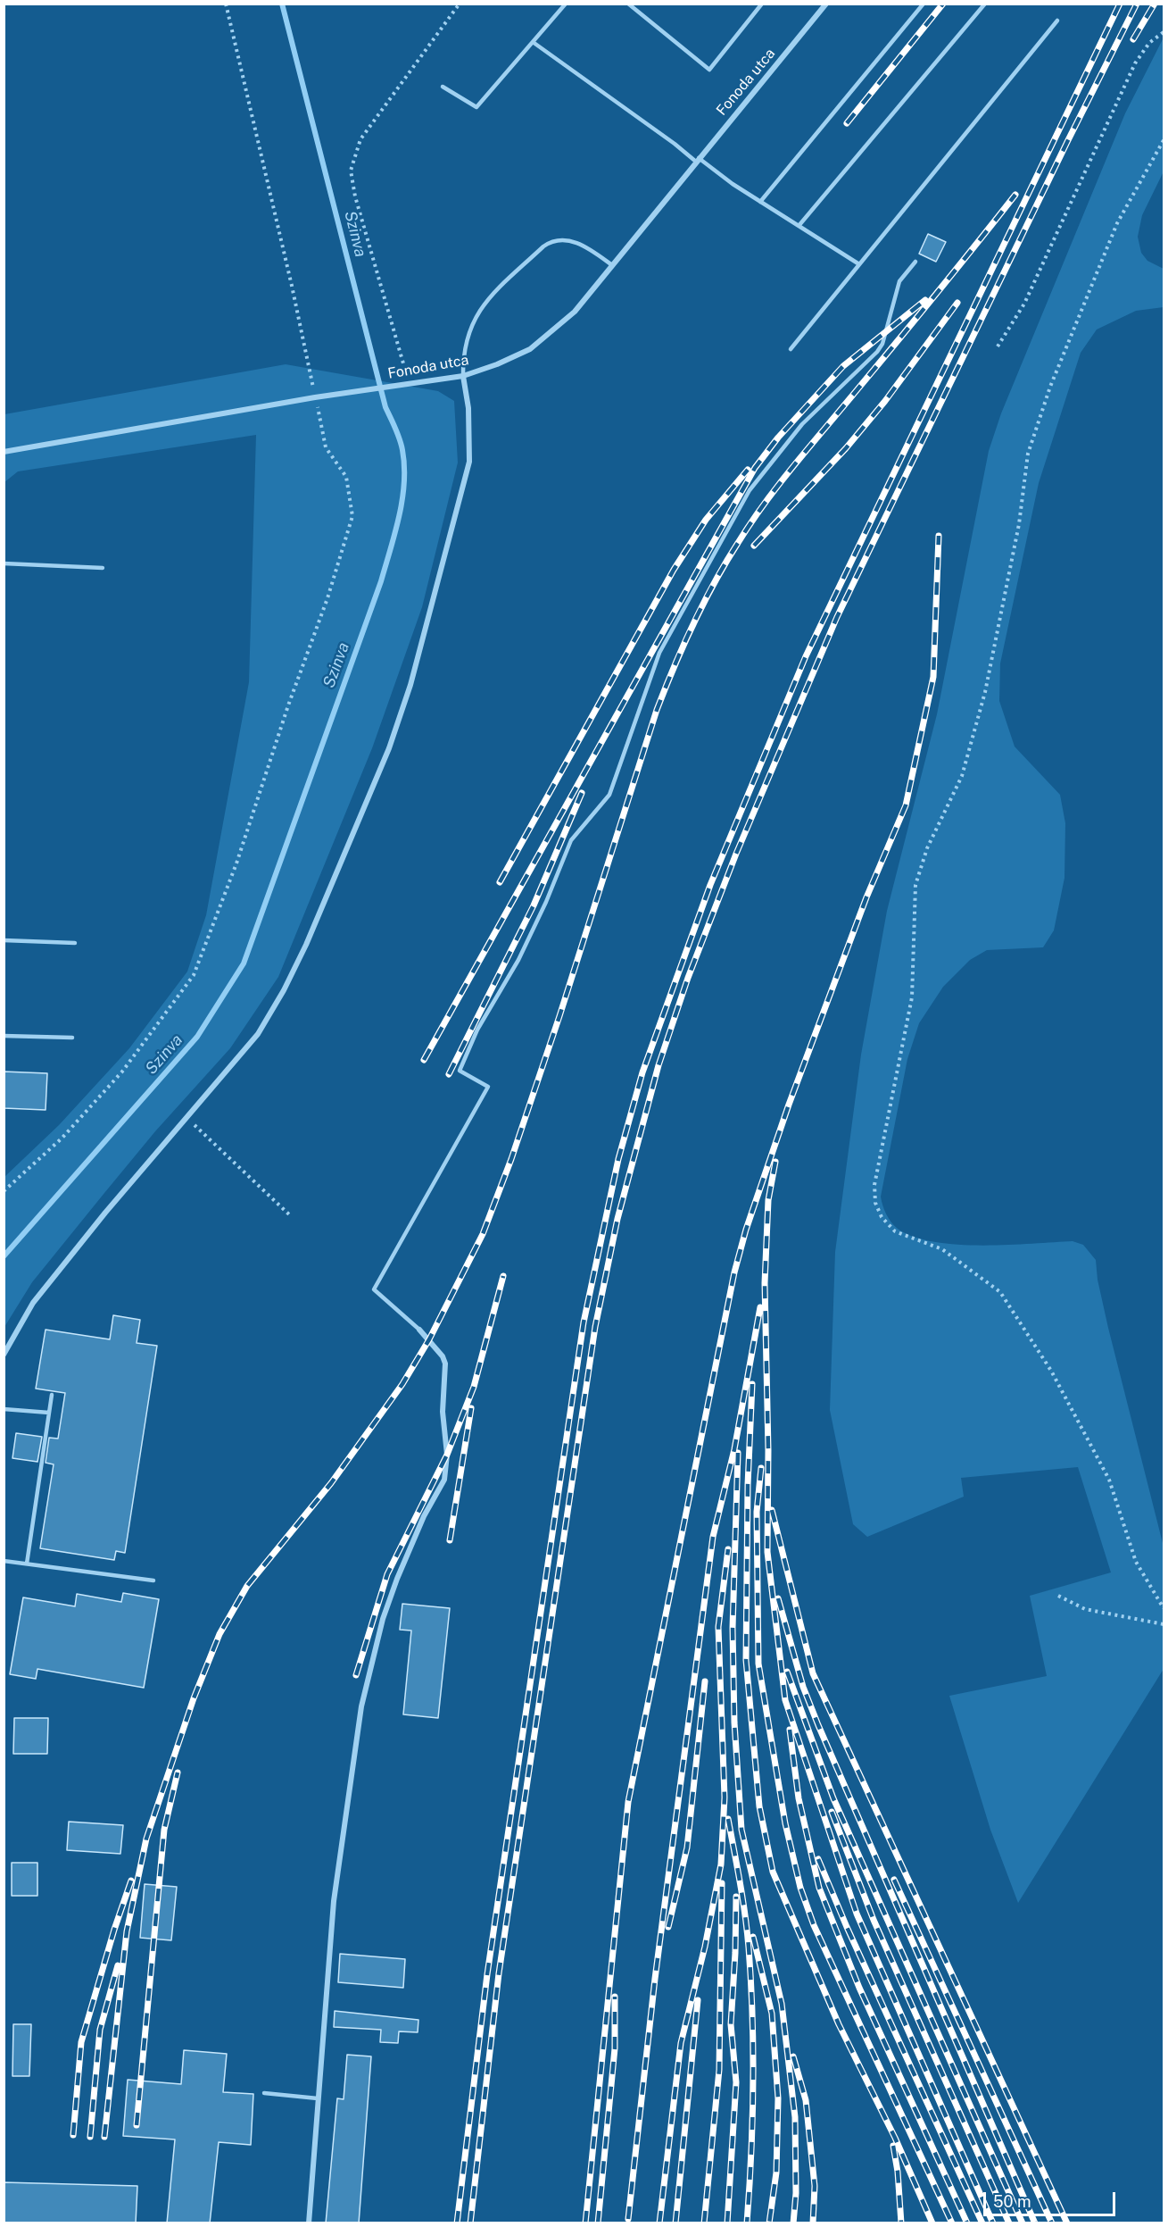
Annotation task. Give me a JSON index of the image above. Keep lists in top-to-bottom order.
{
  "streets": {
    "street": ["Fonoda utca"]
  },
  "water": ["Szinva"],
  "scale_bar": "50 m"
}
